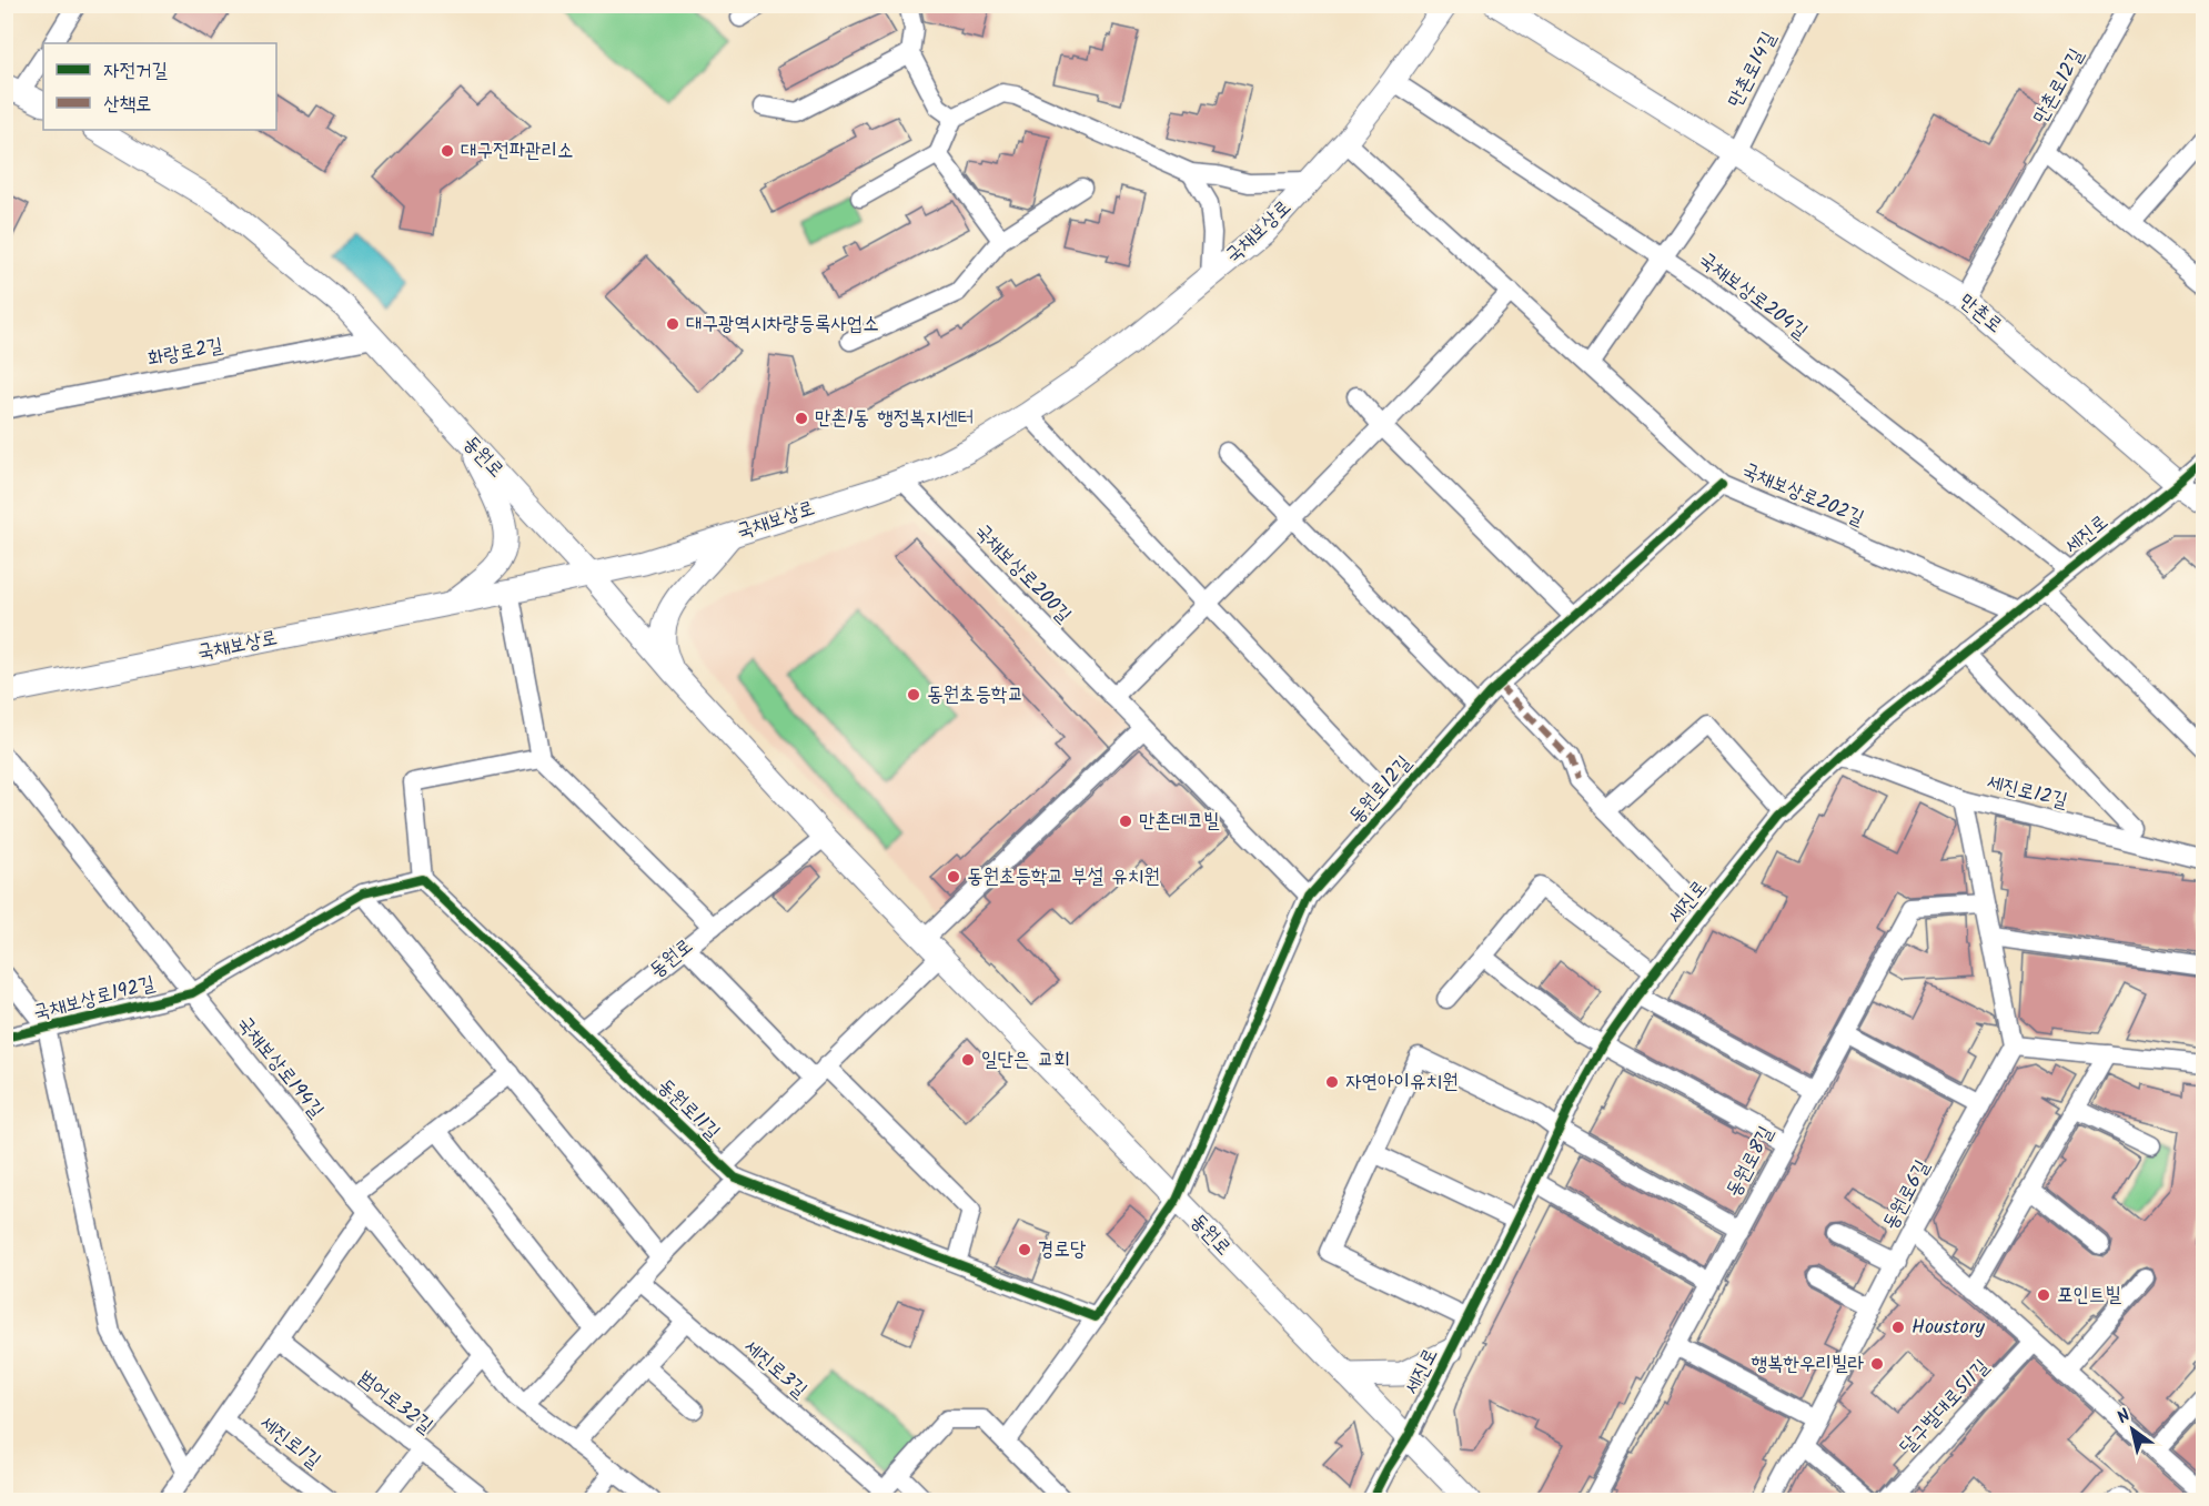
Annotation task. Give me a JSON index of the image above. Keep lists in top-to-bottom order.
{
  "streets": {
    "main road": ["국채보상로", "만촌로", "동원로"],
    "street": [
      "만촌로14길",
      "만촌로12길",
      "국채보상로204길",
      "화랑로2길",
      "국채보상로202길",
      "세진로",
      "국채보상로200길",
      "동원로12길",
      "세진로12길",
      "국채보상로192길",
      "국채보상로194길",
      "동원로11길",
      "동원로8길",
      "동원로6길",
      "세진로3길",
      "범어로32길",
      "달구벌대로511길",
      "세진로1길"
    ]
  },
  "crossings": [
    ["만촌로14길", "만촌로"],
    ["만촌로12길", "만촌로"],
    ["국채보상로", "국채보상로204길"],
    ["국채보상로", "동원로"],
    ["국채보상로", "국채보상로202길"],
    ["국채보상로", "국채보상로200길"],
    ["국채보상로204길", "세진로"],
    ["만촌로", "세진로"],
    ["화랑로2길", "동원로"],
    ["동원로", "세진로"],
    ["동원로", "동원로12길"],
    ["동원로", "동원로11길"],
    ["국채보상로202길", "세진로"],
    ["국채보상로202길", "동원로12길"],
    ["세진로", "동원로12길"],
    ["세진로", "세진로12길"],
    ["국채보상로200길", "동원로12길"],
    ["국채보상로192길", "국채보상로194길"]
  ],
  "places": [
    "대구전파관리소",
    "대구광역시차량등록사업소",
    "만촌1동 행정복지센터",
    "동원초등학교",
    "만촌데코빌",
    "동원초등학교 부설 유치원",
    "일단은 교회",
    "자연아이유치원",
    "경로당",
    "포인트빌",
    "Houstory",
    "행복한우리빌라"
  ],
  "legend": ["자전거길", "산책로"],
  "north": "top left"
}
